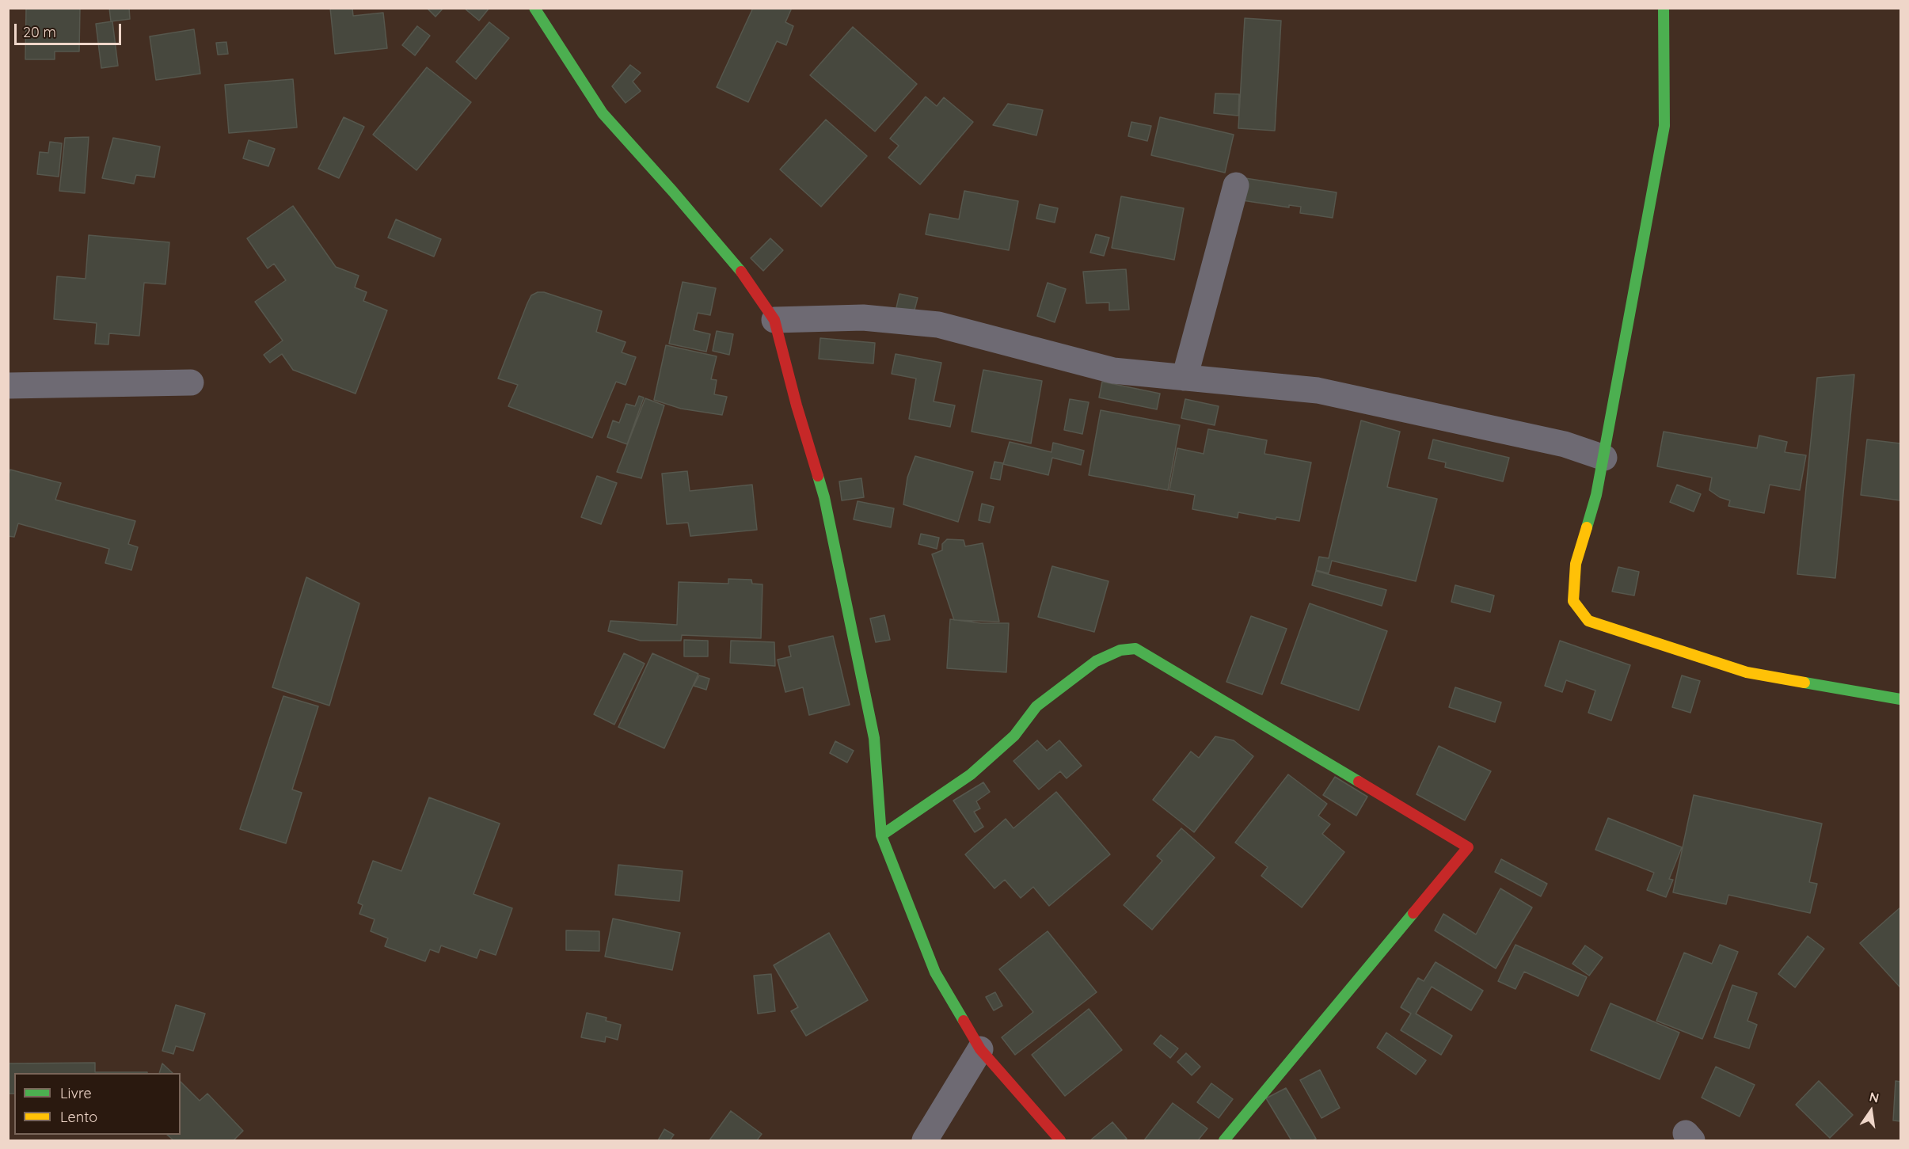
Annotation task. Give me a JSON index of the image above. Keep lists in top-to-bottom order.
{
  "legend": ["Livre", "Lento"],
  "scale_bar": "20 m",
  "north": "top"
}
